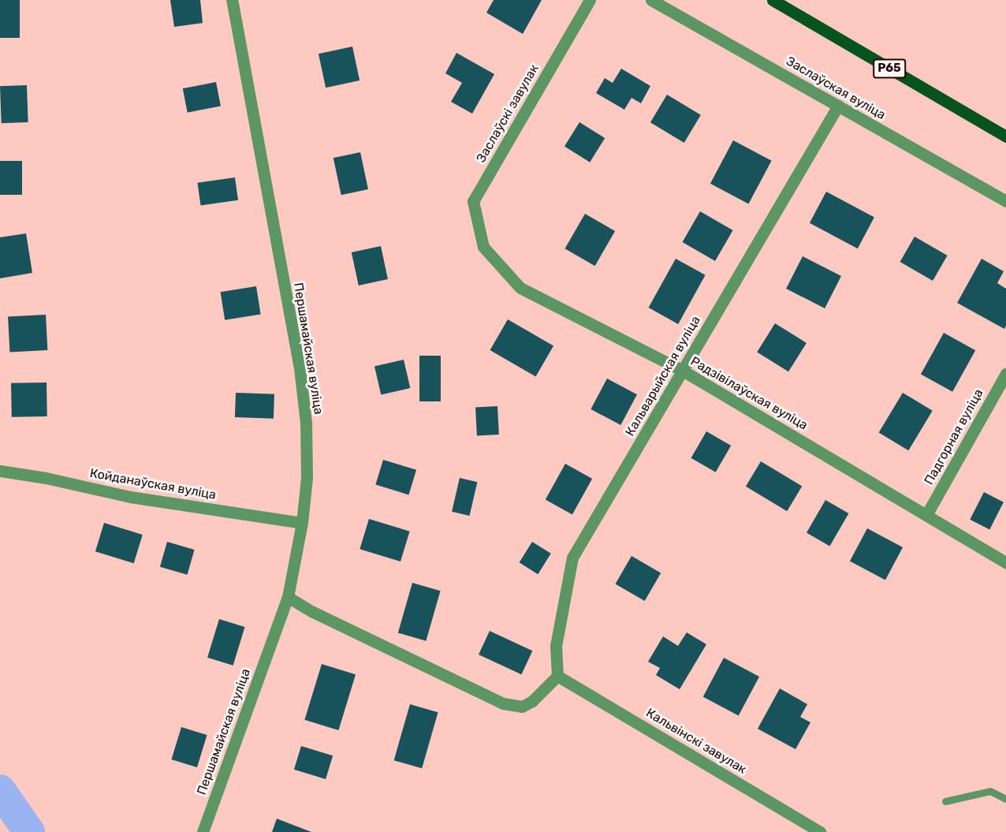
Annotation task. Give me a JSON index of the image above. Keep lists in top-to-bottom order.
{
  "streets": {
    "main road": ["Р65"],
    "street": [
      "Заслаўская вуліца",
      "Заслаўскі завулак",
      "Першамайская вуліца",
      "Кальварыйская вуліца",
      "Радзівілаўская вуліца",
      "Падгорная вуліца",
      "Койданаўская вуліца",
      "Кальвінскі завулак"
    ]
  },
  "crossings": [
    ["Заслаўская вуліца", "Кальварыйская вуліца"],
    ["Заслаўскі завулак", "Радзівілаўская вуліца"],
    ["Першамайская вуліца", "Койданаўская вуліца"],
    ["Кальварыйская вуліца", "Радзівілаўская вуліца"],
    ["Кальварыйская вуліца", "Кальвінскі завулак"],
    ["Радзівілаўская вуліца", "Падгорная вуліца"]
  ]
}
